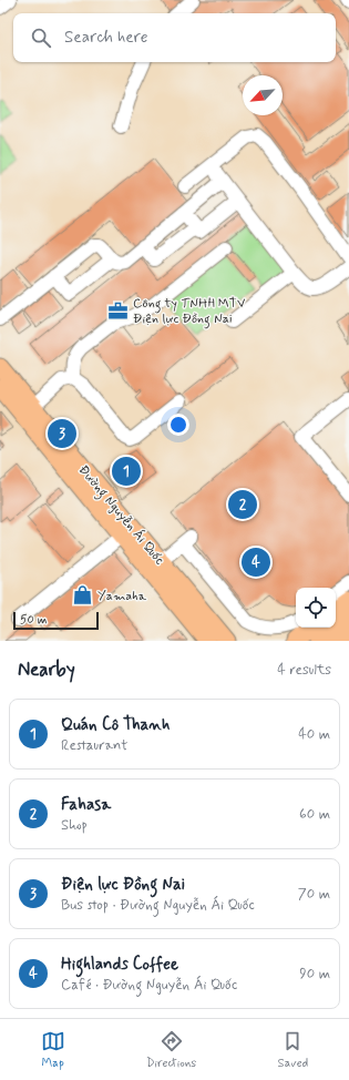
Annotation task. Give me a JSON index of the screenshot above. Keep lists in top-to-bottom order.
{
  "streets": {
    "main road": ["Đường Nguyễn Ái Quốc"]
  },
  "places": {
    "office": ["Công ty TNHH MTV Điện lực Đồng Nai"],
    "shop": ["Yamaha"]
  },
  "scale_bar": "50 m",
  "north": "bottom left",
  "page": {
    "search": "Search here",
    "pins": [
      "3",
      "1",
      "2",
      "4"
    ],
    "scale": "50 m",
    "heading": ["Nearby", "4 results"],
    "list": [
      {
        "mark": "1",
        "name": "Quán Cô Thanh",
        "note": "Restaurant",
        "value": "40 m"
      },
      {
        "mark": "2",
        "name": "Fahasa",
        "note": "Shop",
        "value": "60 m"
      },
      {
        "mark": "3",
        "name": "Điện lực Đồng Nai",
        "note": "Bus stop · Đường Nguyễn Ái Quốc",
        "value": "70 m"
      },
      {
        "mark": "4",
        "name": "Highlands Coffee",
        "note": "Café · Đường Nguyễn Ái Quốc",
        "value": "90 m"
      }
    ],
    "nav": ["Map", "Directions", "Saved"]
  }
}
